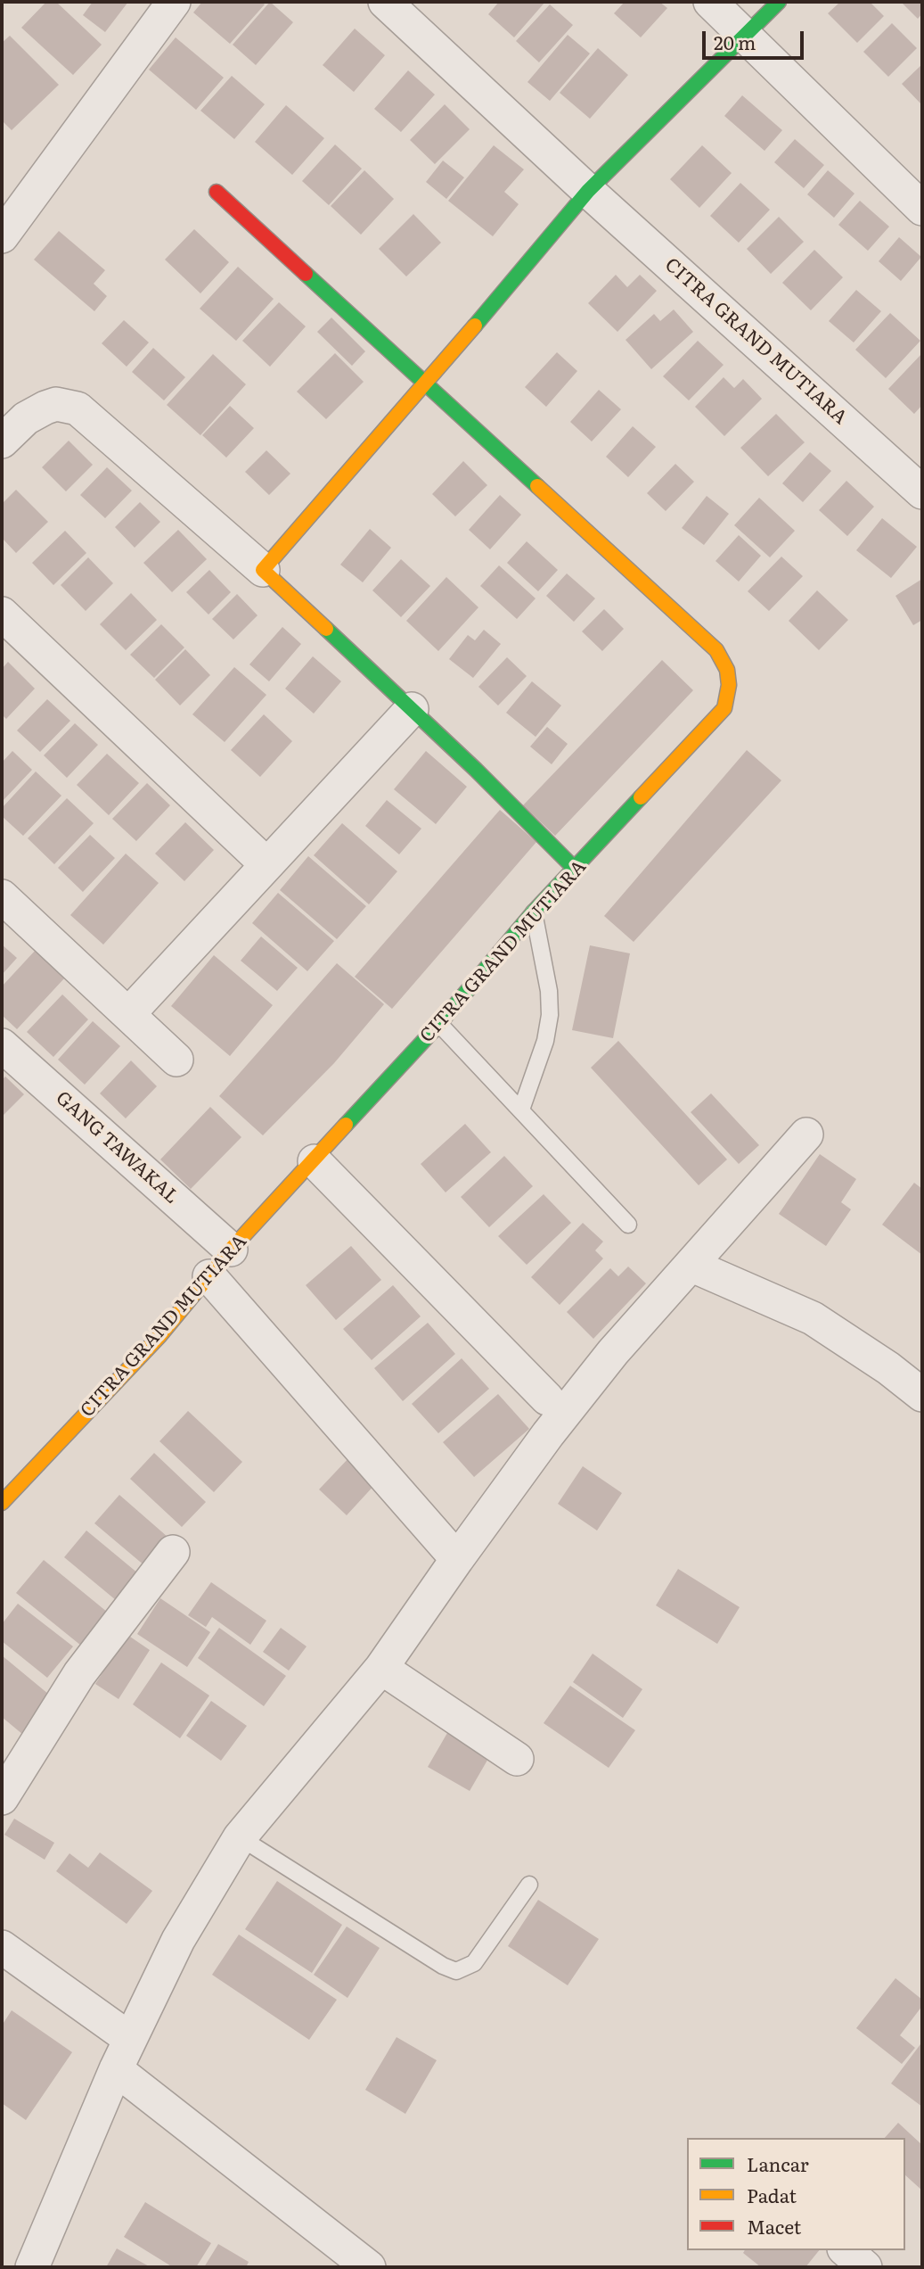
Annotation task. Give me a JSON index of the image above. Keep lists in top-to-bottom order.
{
  "streets": {
    "street": ["CITRA GRAND MUTIARA", "GANG TAWAKAL"]
  },
  "crossings": [
    ["CITRA GRAND MUTIARA", "GANG TAWAKAL"]
  ],
  "legend": ["Lancar", "Padat", "Macet"],
  "scale_bar": "20 m"
}
